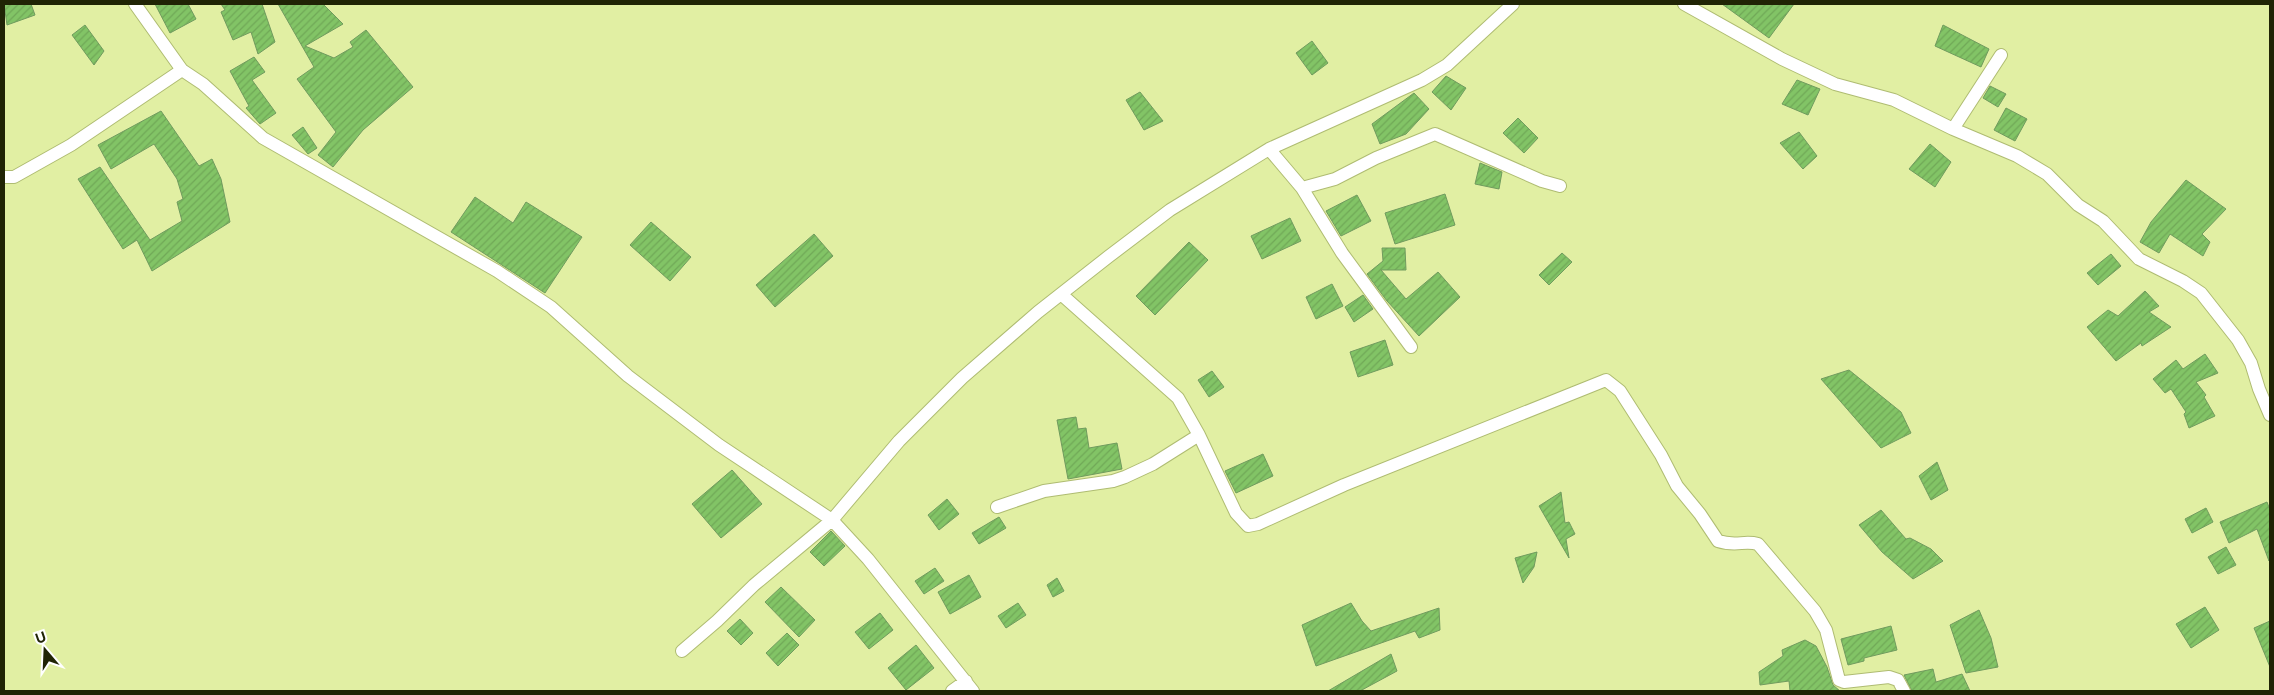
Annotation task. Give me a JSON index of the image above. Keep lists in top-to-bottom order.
{
  "north": "top"
}
